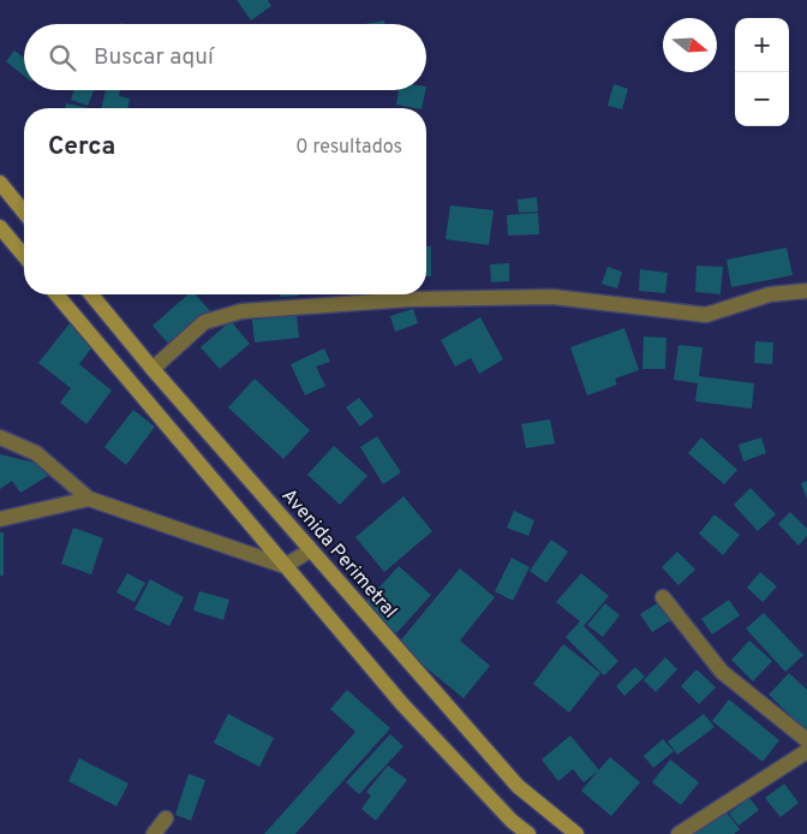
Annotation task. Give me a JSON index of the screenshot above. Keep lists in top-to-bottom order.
{
  "streets": {
    "main road": ["Avenida Perimetral"]
  },
  "north": "right",
  "page": {
    "map_buttons": ["+", "−"],
    "search": "Buscar aquí",
    "heading": ["Cerca", "0 resultados"]
  }
}
